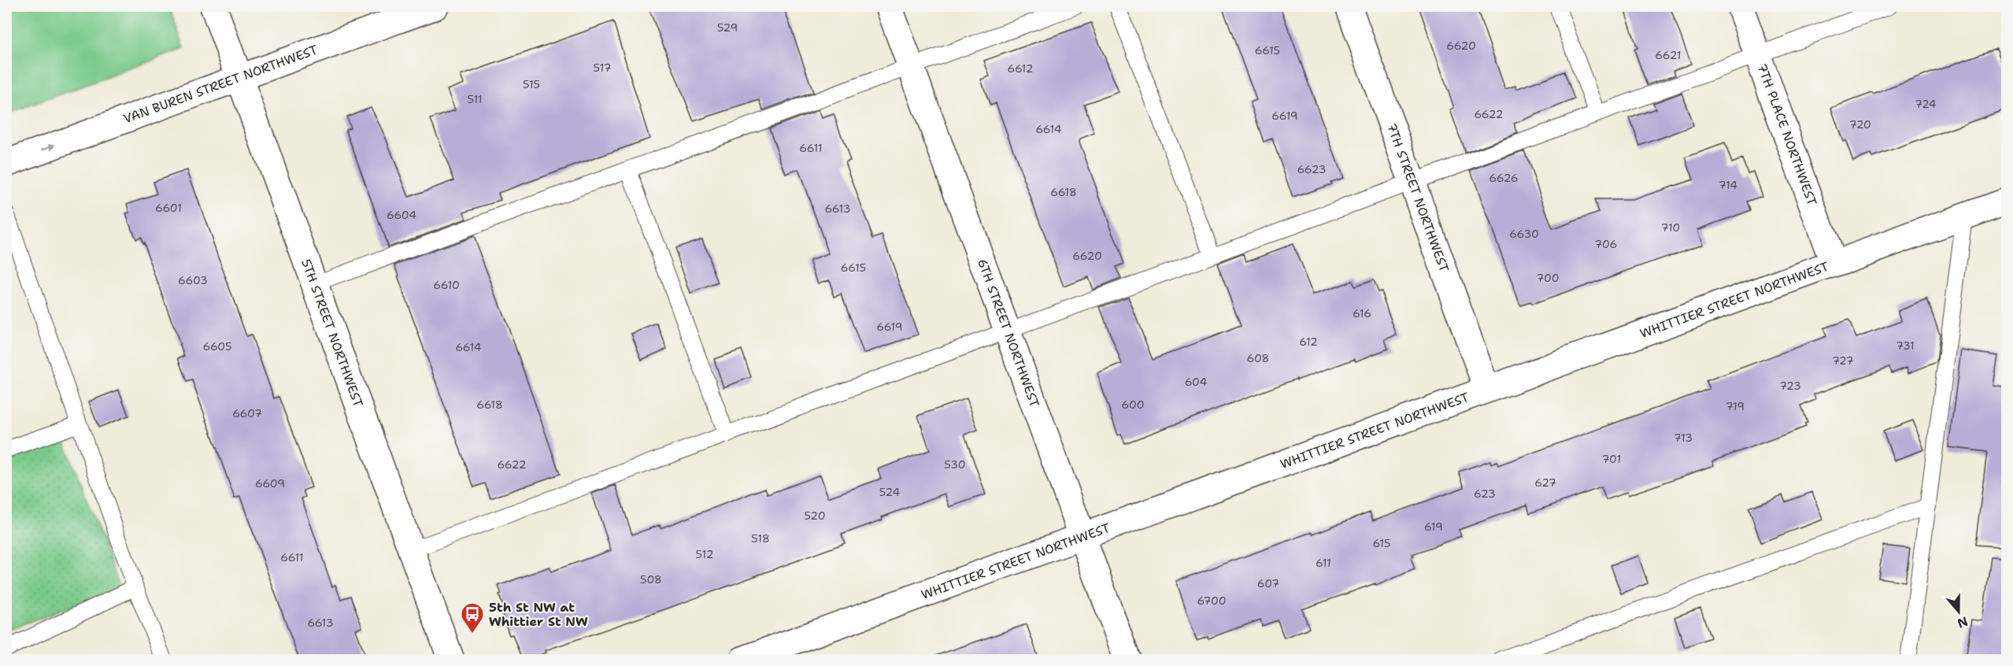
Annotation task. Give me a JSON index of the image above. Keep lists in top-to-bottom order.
{
  "streets": {
    "street": [
      "VAN BUREN STREET NORTHWEST",
      "7TH PLACE NORTHWEST",
      "7TH STREET NORTHWEST",
      "WHITTIER STREET NORTHWEST",
      "5TH STREET NORTHWEST",
      "6TH STREET NORTHWEST"
    ]
  },
  "crossings": [
    ["VAN BUREN STREET NORTHWEST", "5TH STREET NORTHWEST"],
    ["7TH PLACE NORTHWEST", "WHITTIER STREET NORTHWEST"],
    ["7TH STREET NORTHWEST", "WHITTIER STREET NORTHWEST"],
    ["WHITTIER STREET NORTHWEST", "6TH STREET NORTHWEST"]
  ],
  "one_way": ["VAN BUREN STREET NORTHWEST"],
  "places": {
    "bus stop": ["5th St NW at Whittier St NW"]
  },
  "house_numbers": [
    "529",
    "6620",
    "6615",
    "6621",
    "517",
    "6612",
    "515",
    "511",
    "724",
    "6622",
    "6619",
    "720",
    "6614",
    "6611",
    "6623",
    "6626",
    "714",
    "6618",
    "6601",
    "6613",
    "6604",
    "710",
    "6630",
    "706",
    "6620",
    "6615",
    "700",
    "6603",
    "6610",
    "616",
    "6619",
    "612",
    "731",
    "6605",
    "6614",
    "608",
    "727",
    "604",
    "723",
    "6618",
    "600",
    "719",
    "6607",
    "713",
    "701",
    "6622",
    "530",
    "627",
    "6609",
    "524",
    "623",
    "520",
    "619",
    "518",
    "615",
    "512",
    "6611",
    "611",
    "508",
    "607",
    "6700",
    "6613"
  ],
  "north": "bottom"
}
